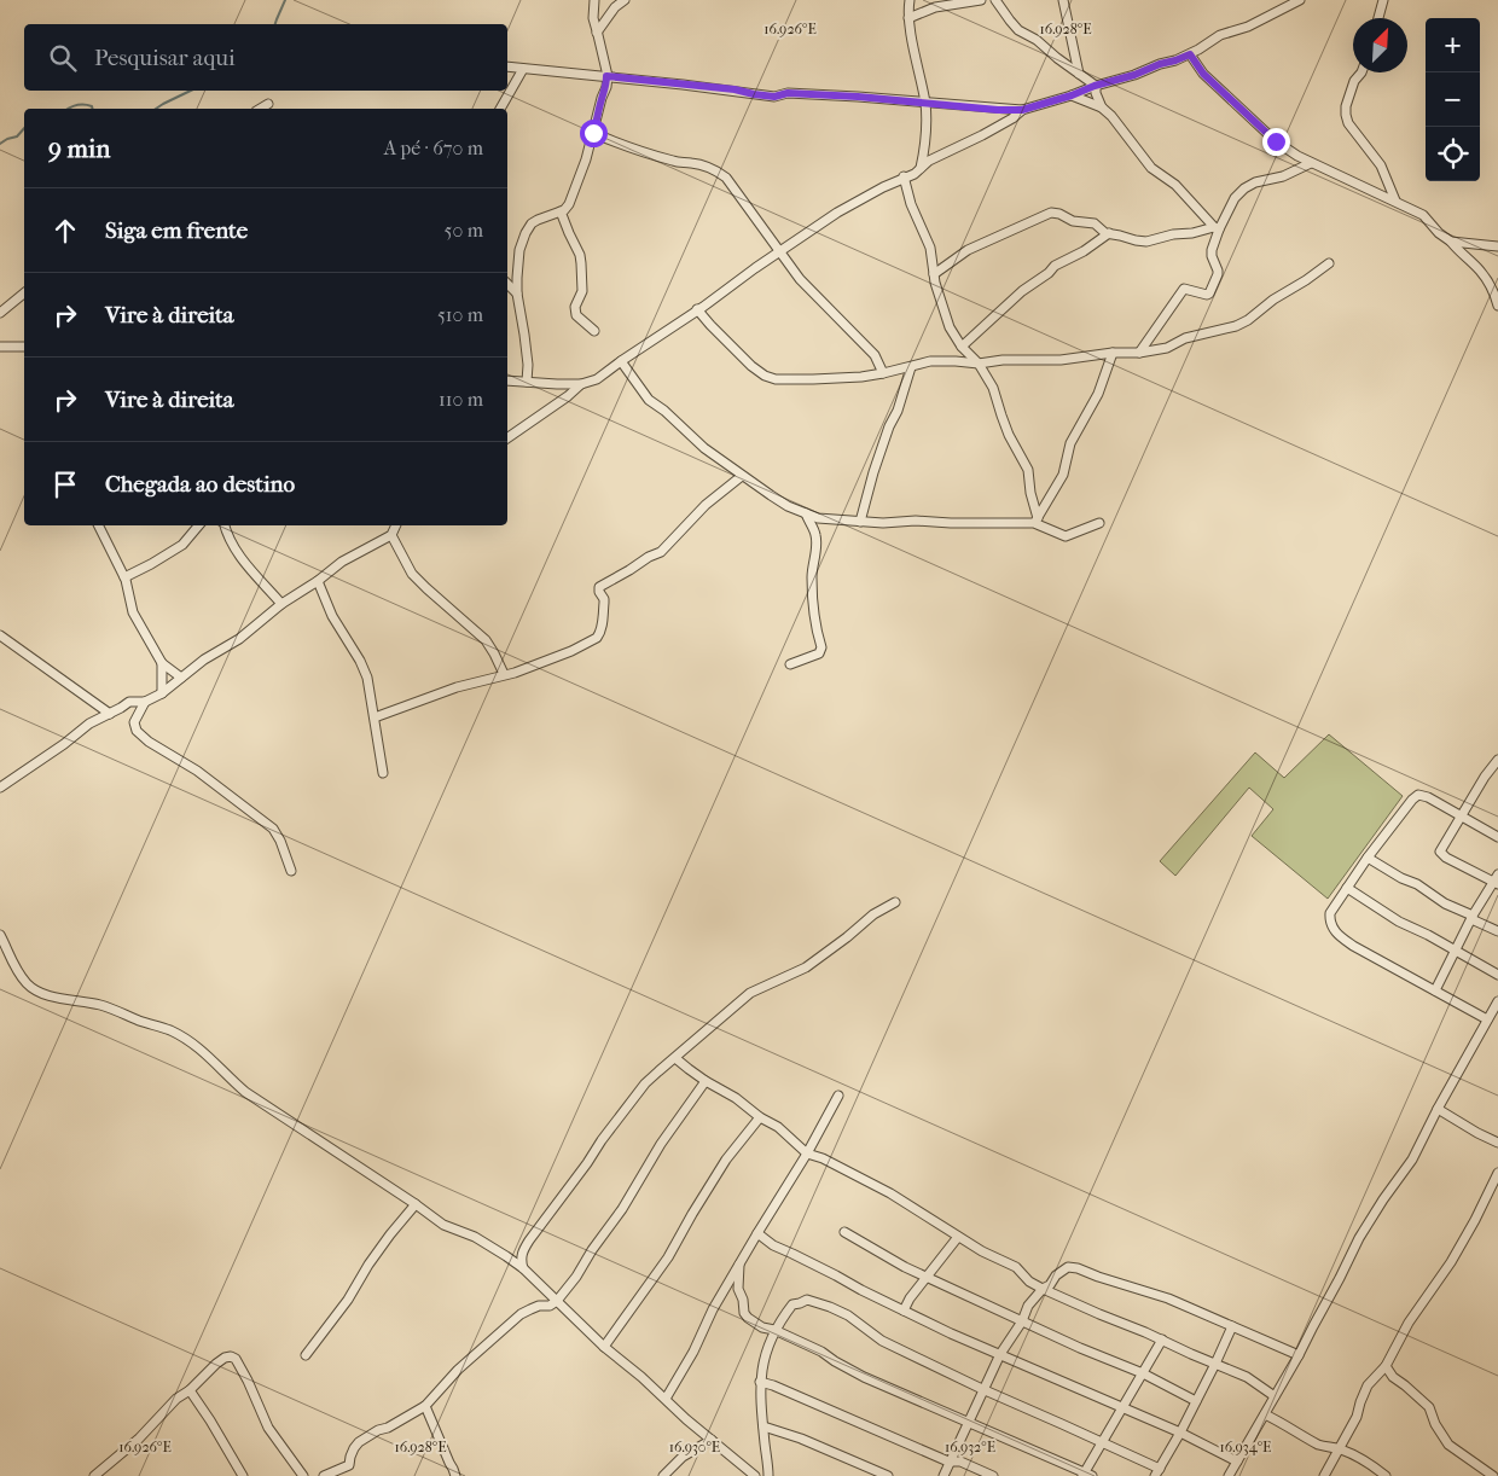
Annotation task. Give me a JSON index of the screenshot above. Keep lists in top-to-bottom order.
{
  "north": "top right",
  "page": {
    "map_buttons": ["+", "−"],
    "search": "Pesquisar aqui",
    "heading": ["9 min", "A pé · 670 m"],
    "list": [
      ["Siga em frente", "50 m"],
      ["Vire à direita", "510 m"],
      ["Vire à direita", "110 m"],
      "Chegada ao destino"
    ]
  },
  "coordinates": [
    "16.926°E",
    "16.928°E",
    "16.930°E",
    "16.932°E",
    "16.934°E"
  ]
}
